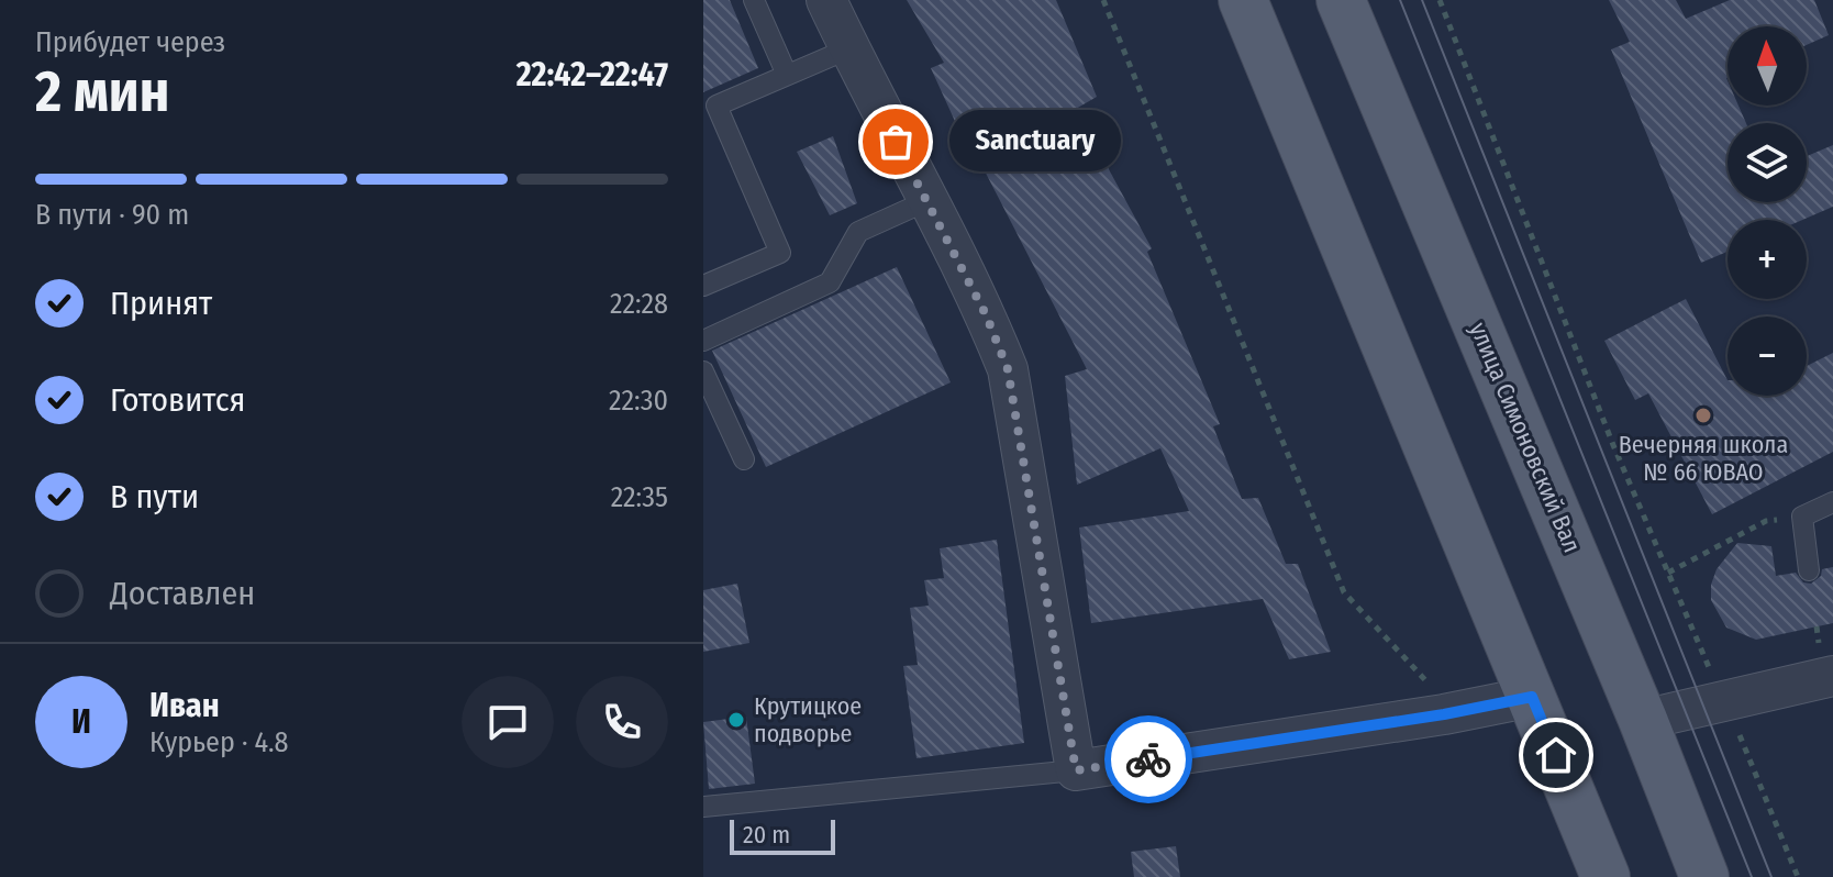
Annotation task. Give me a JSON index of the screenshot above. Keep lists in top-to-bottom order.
{
  "streets": {
    "main road": ["улица Симоновский Вал"]
  },
  "places": ["Sanctuary", "Вечерняя школа № 66 ЮВАО", "Крутицкое подворье"],
  "scale_bar": "20 m",
  "north": "top",
  "page": {
    "heading": ["2 мин", "Прибудет через", "22:42–22:47"],
    "panel": ["Иван", "Курьер · 4.8"],
    "map_buttons": ["+", "−"],
    "bubble": "Sanctuary",
    "bar": "В пути · 90 m",
    "list": [
      ["Принят", "22:28"],
      ["Готовится", "22:30"],
      ["В пути", "22:35"],
      "Доставлен"
    ],
    "round": "И",
    "scale": "20 m"
  }
}
